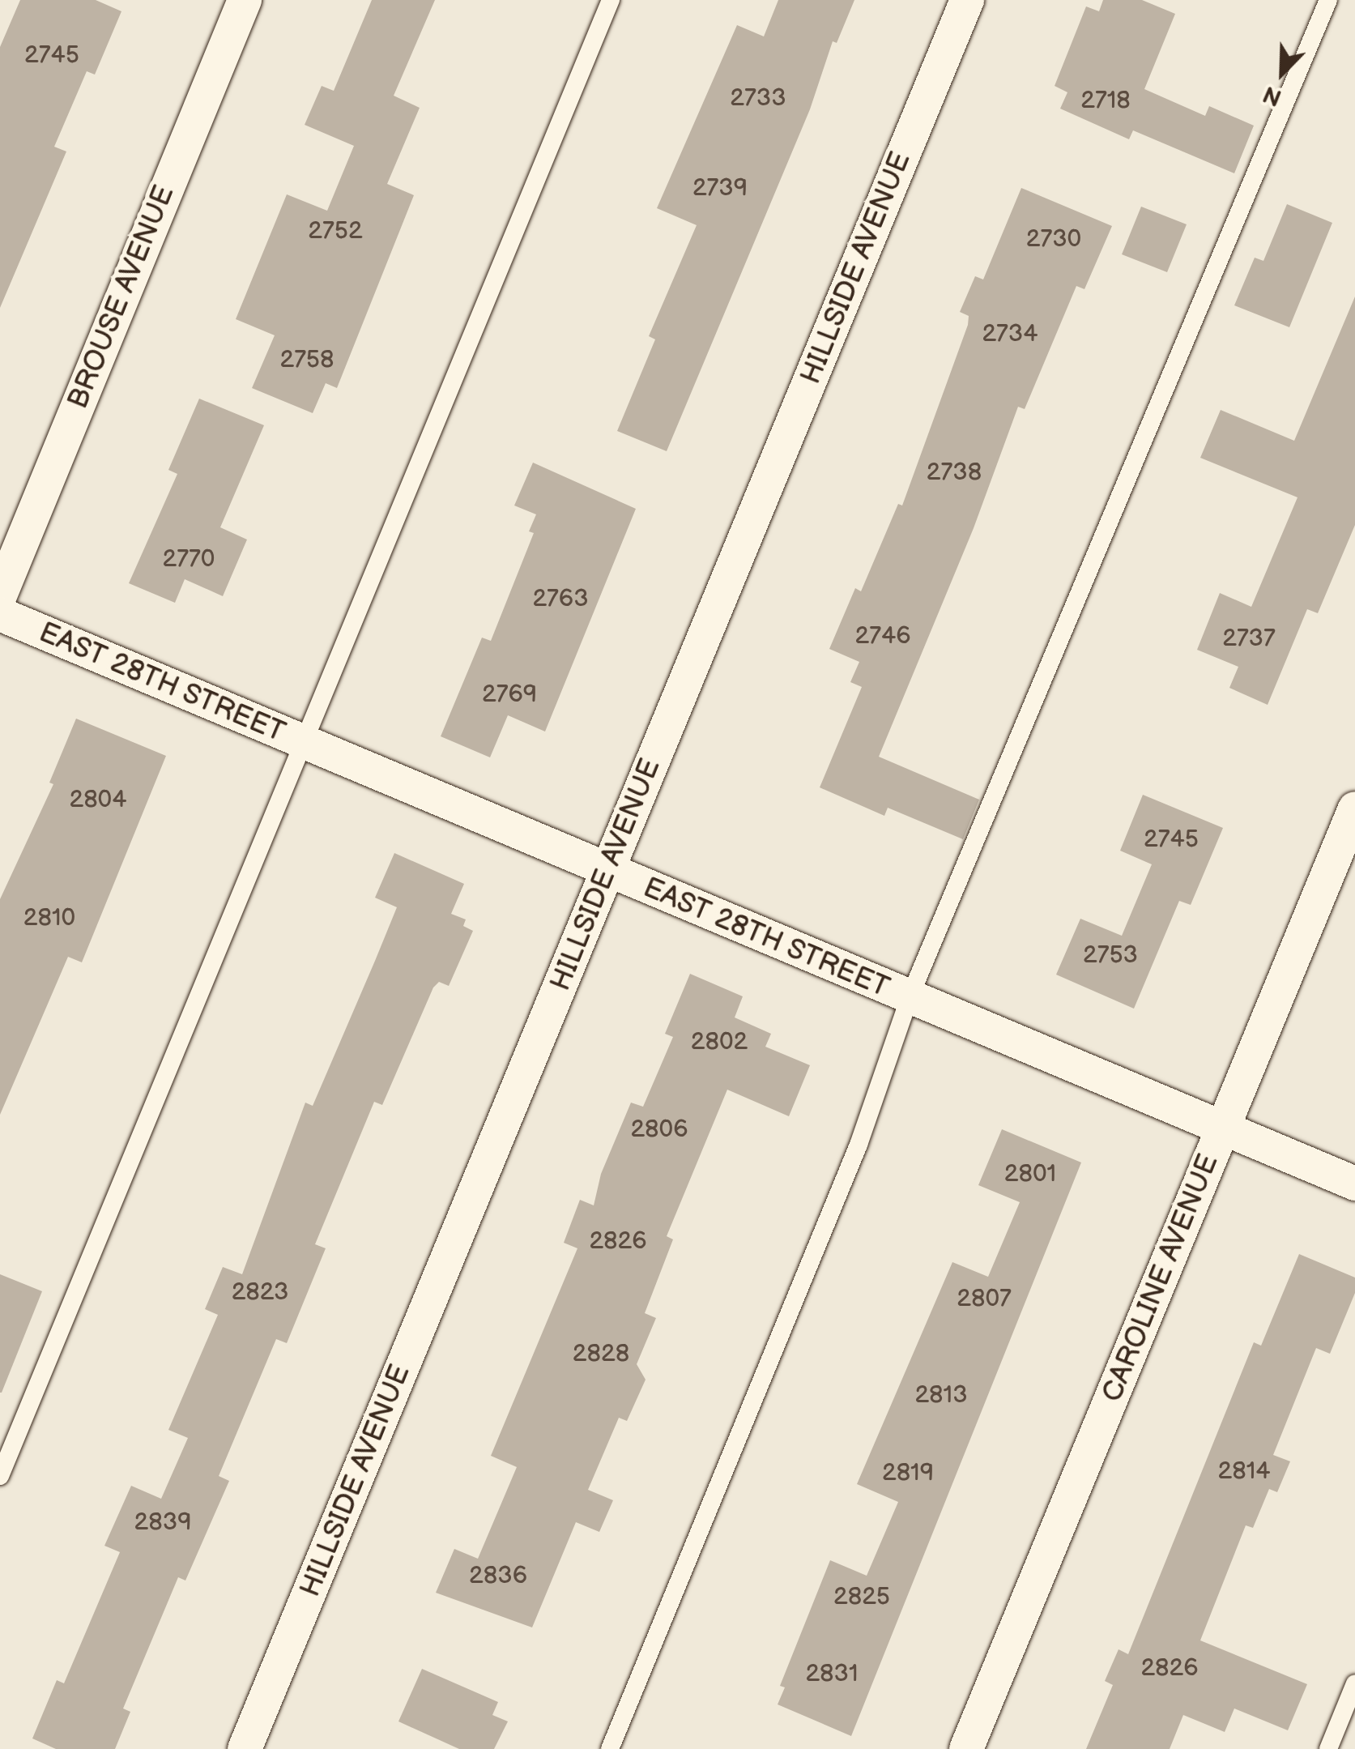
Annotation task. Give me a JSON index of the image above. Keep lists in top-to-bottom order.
{
  "streets": {
    "street": [
      "HILLSIDE AVENUE",
      "BROUSE AVENUE",
      "EAST 28TH STREET",
      "CAROLINE AVENUE"
    ]
  },
  "crossings": [
    ["HILLSIDE AVENUE", "EAST 28TH STREET"],
    ["EAST 28TH STREET", "CAROLINE AVENUE"]
  ],
  "house_numbers": [
    "2745",
    "2733",
    "2718",
    "2739",
    "2752",
    "2730",
    "2734",
    "2758",
    "2738",
    "2770",
    "2763",
    "2746",
    "2737",
    "2769",
    "2804",
    "2745",
    "2810",
    "2753",
    "2802",
    "2806",
    "2801",
    "2826",
    "2823",
    "2807",
    "2828",
    "2813",
    "2814",
    "2819",
    "2839",
    "2836",
    "2825",
    "2826",
    "2831"
  ],
  "north": "bottom left"
}
